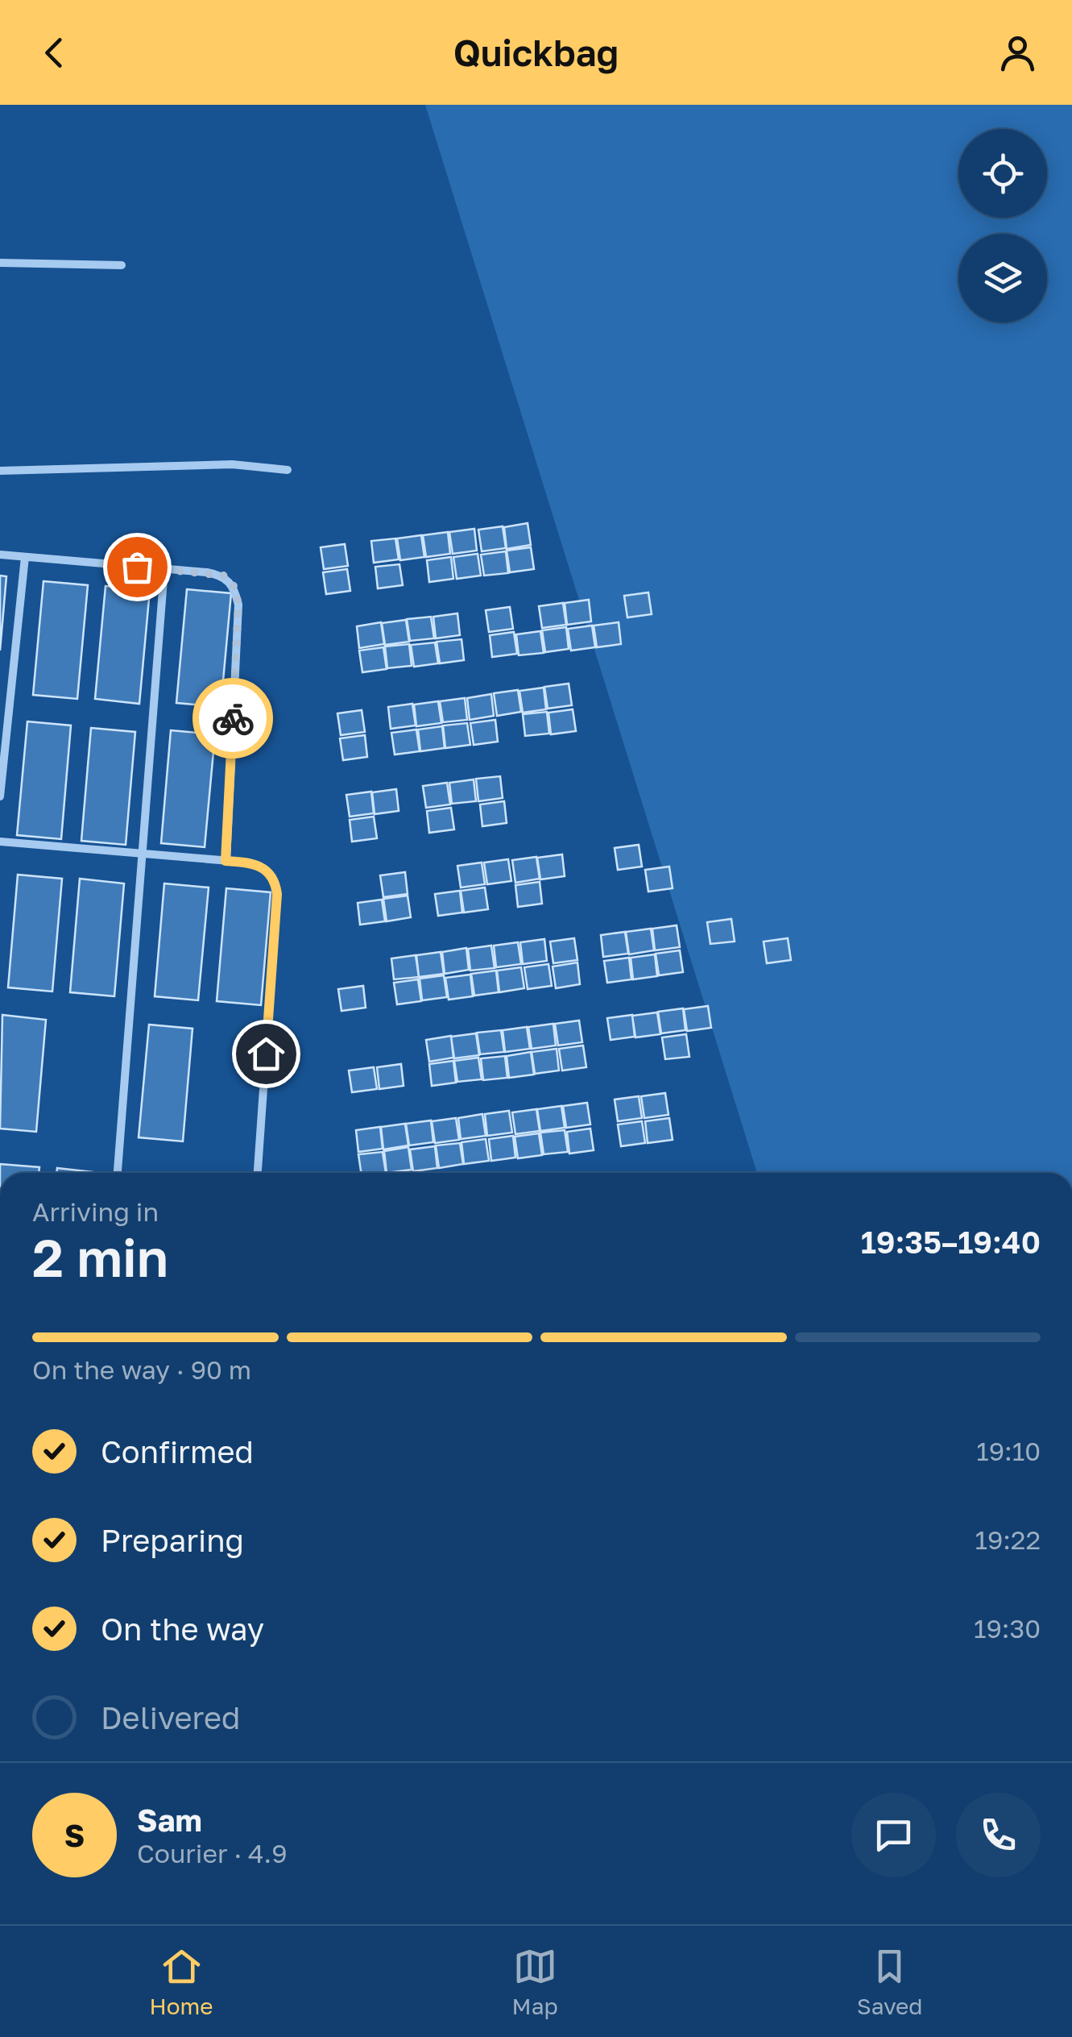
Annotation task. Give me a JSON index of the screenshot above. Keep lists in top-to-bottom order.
{
  "page": {
    "header": "Quickbag",
    "heading": ["2 min", "Arriving in", "19:35–19:40"],
    "panel": ["Sam", "Courier · 4.9"],
    "bar": "On the way · 90 m",
    "list": [
      ["Confirmed", "19:10"],
      ["Preparing", "19:22"],
      ["On the way", "19:30"],
      "Delivered"
    ],
    "round": "S",
    "tabs": ["Home", "Map", "Saved"]
  }
}
